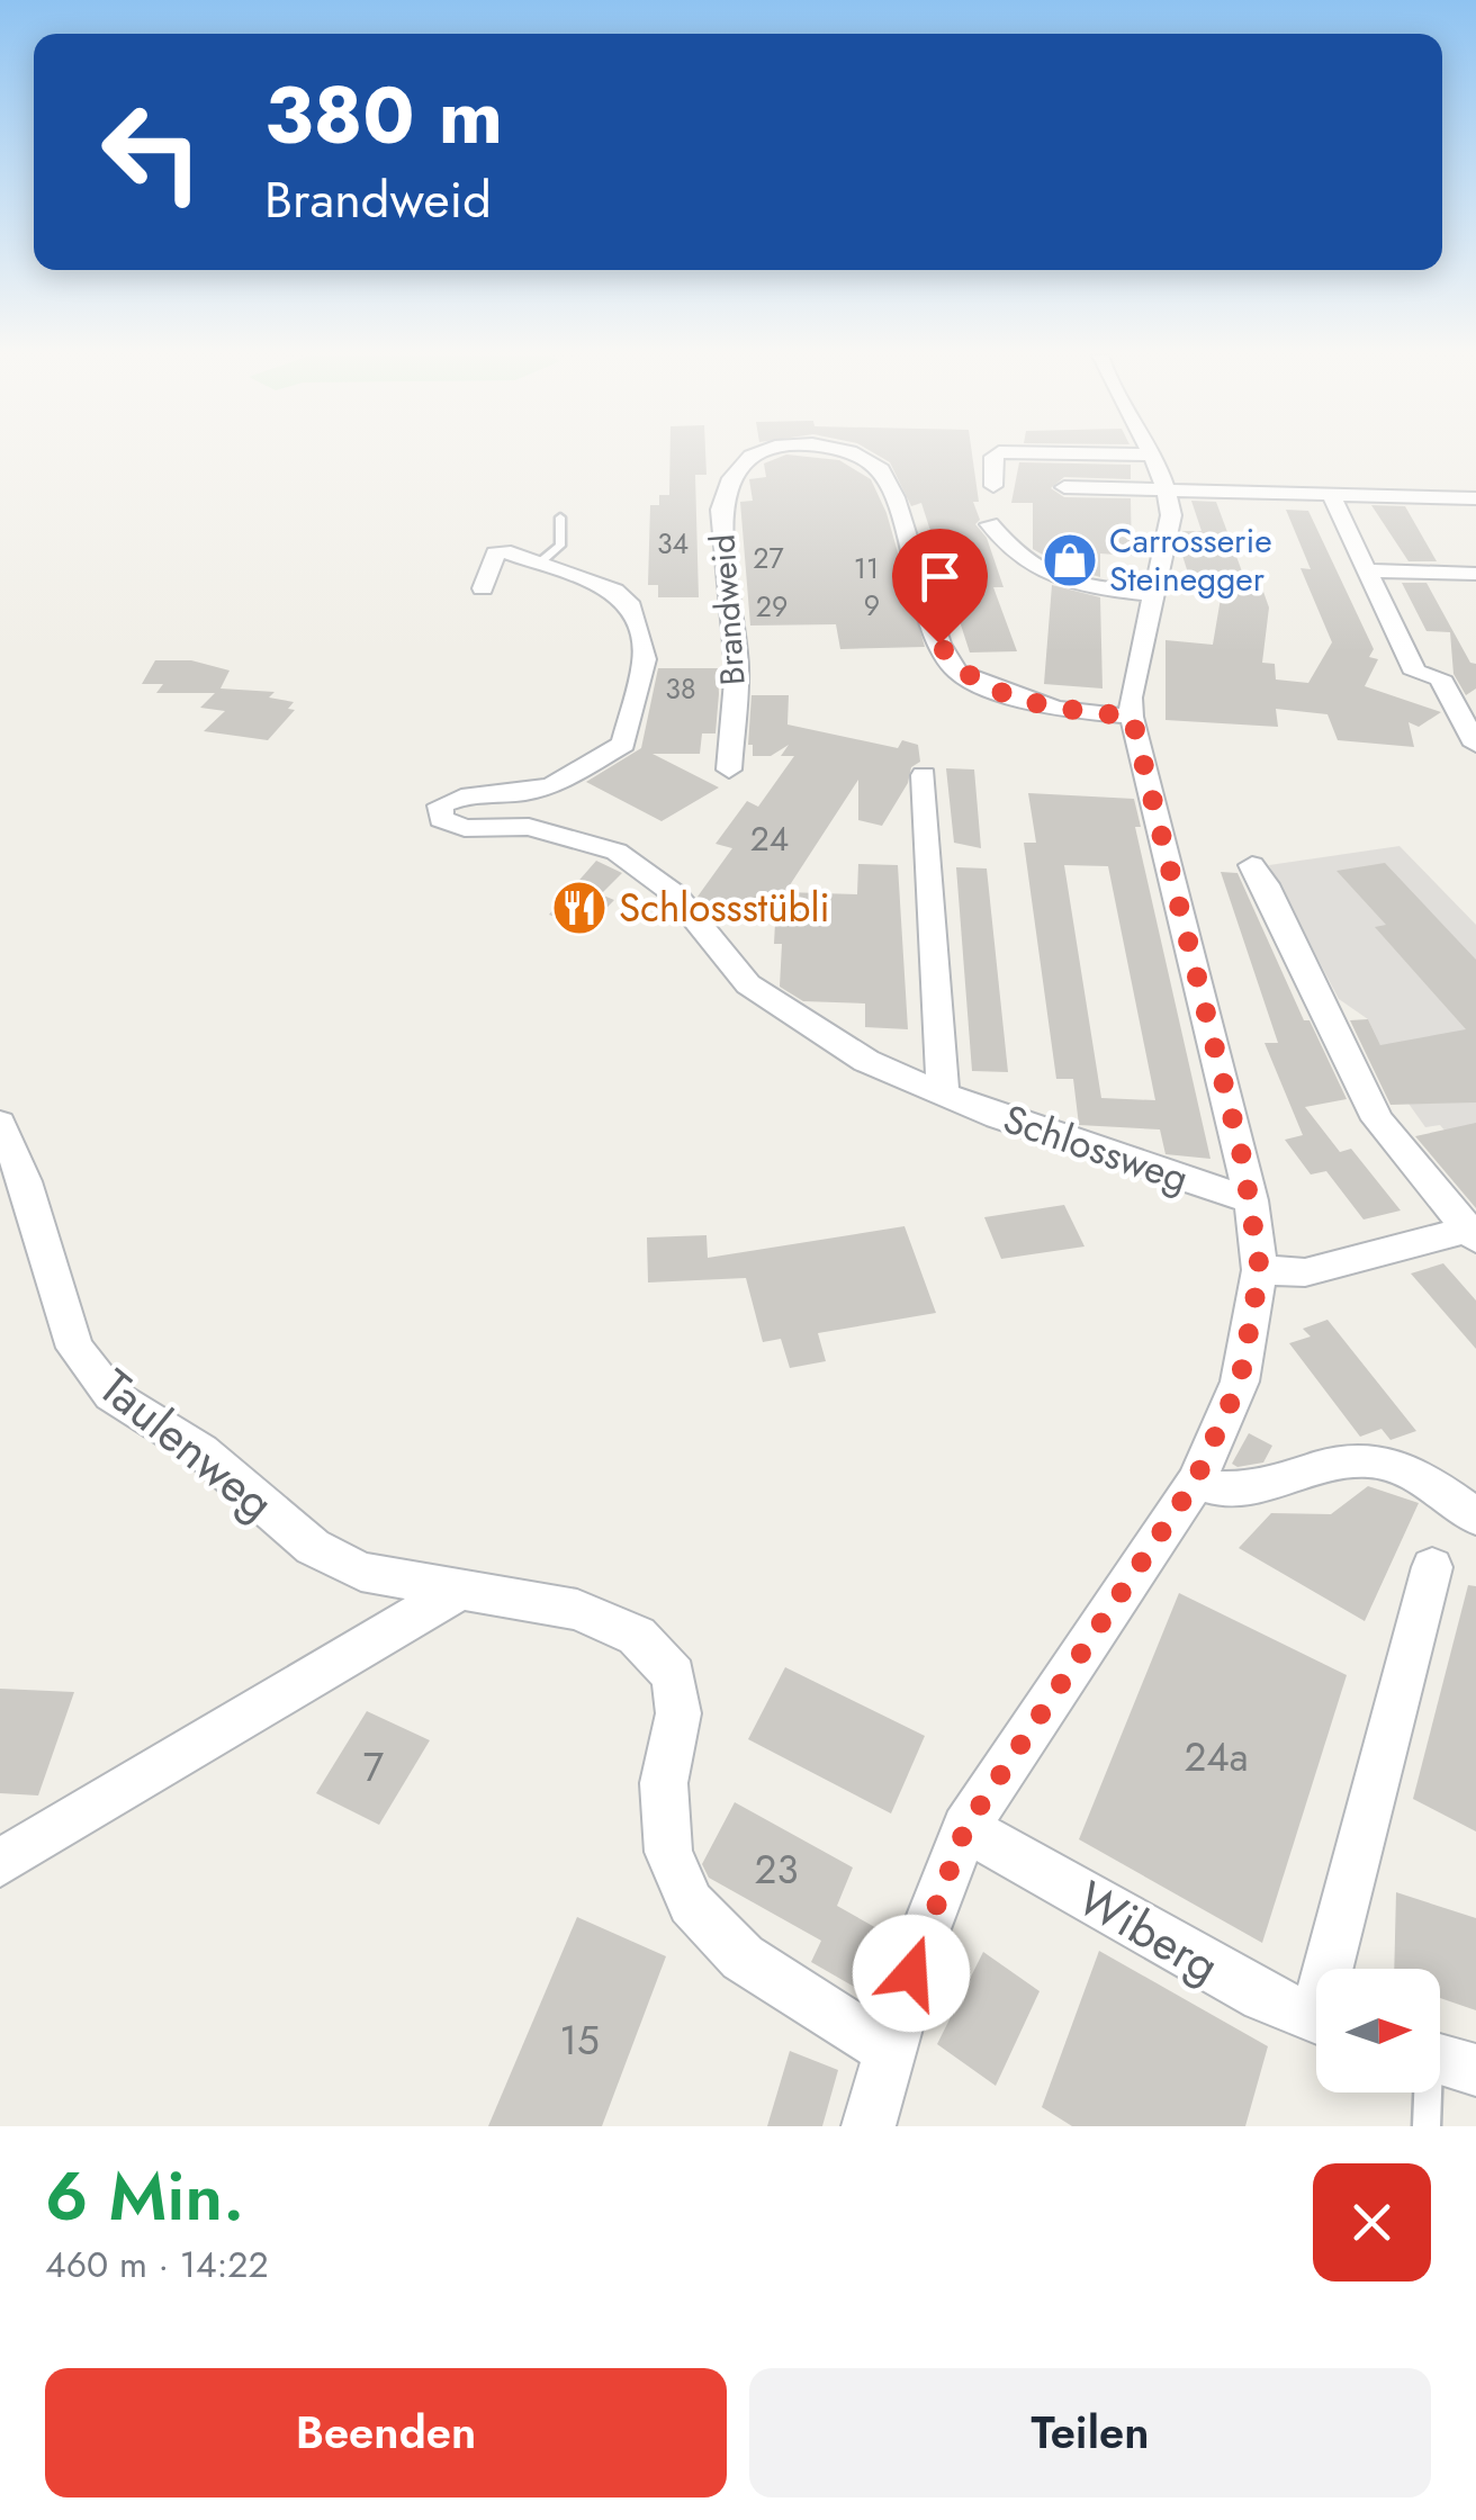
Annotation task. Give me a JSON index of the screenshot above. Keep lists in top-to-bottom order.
{
  "streets": {
    "street": [
      "Brandweid",
      "Schlossweg",
      "Taulenweg",
      "Wiberg"
    ]
  },
  "places": {
    "shop": ["Carrosserie Steinegger"],
    "restaurant": ["Schlossstübli"]
  },
  "house_numbers": [
    "34",
    "27",
    "11",
    "9",
    "29",
    "38",
    "24",
    "24a",
    "7",
    "23",
    "15"
  ],
  "north": "right",
  "page": {
    "turn": ["380 m", "Brandweid"],
    "heading": ["6 Min.", "460 m · 14:22"],
    "buttons": ["Beenden", "Teilen"]
  }
}
